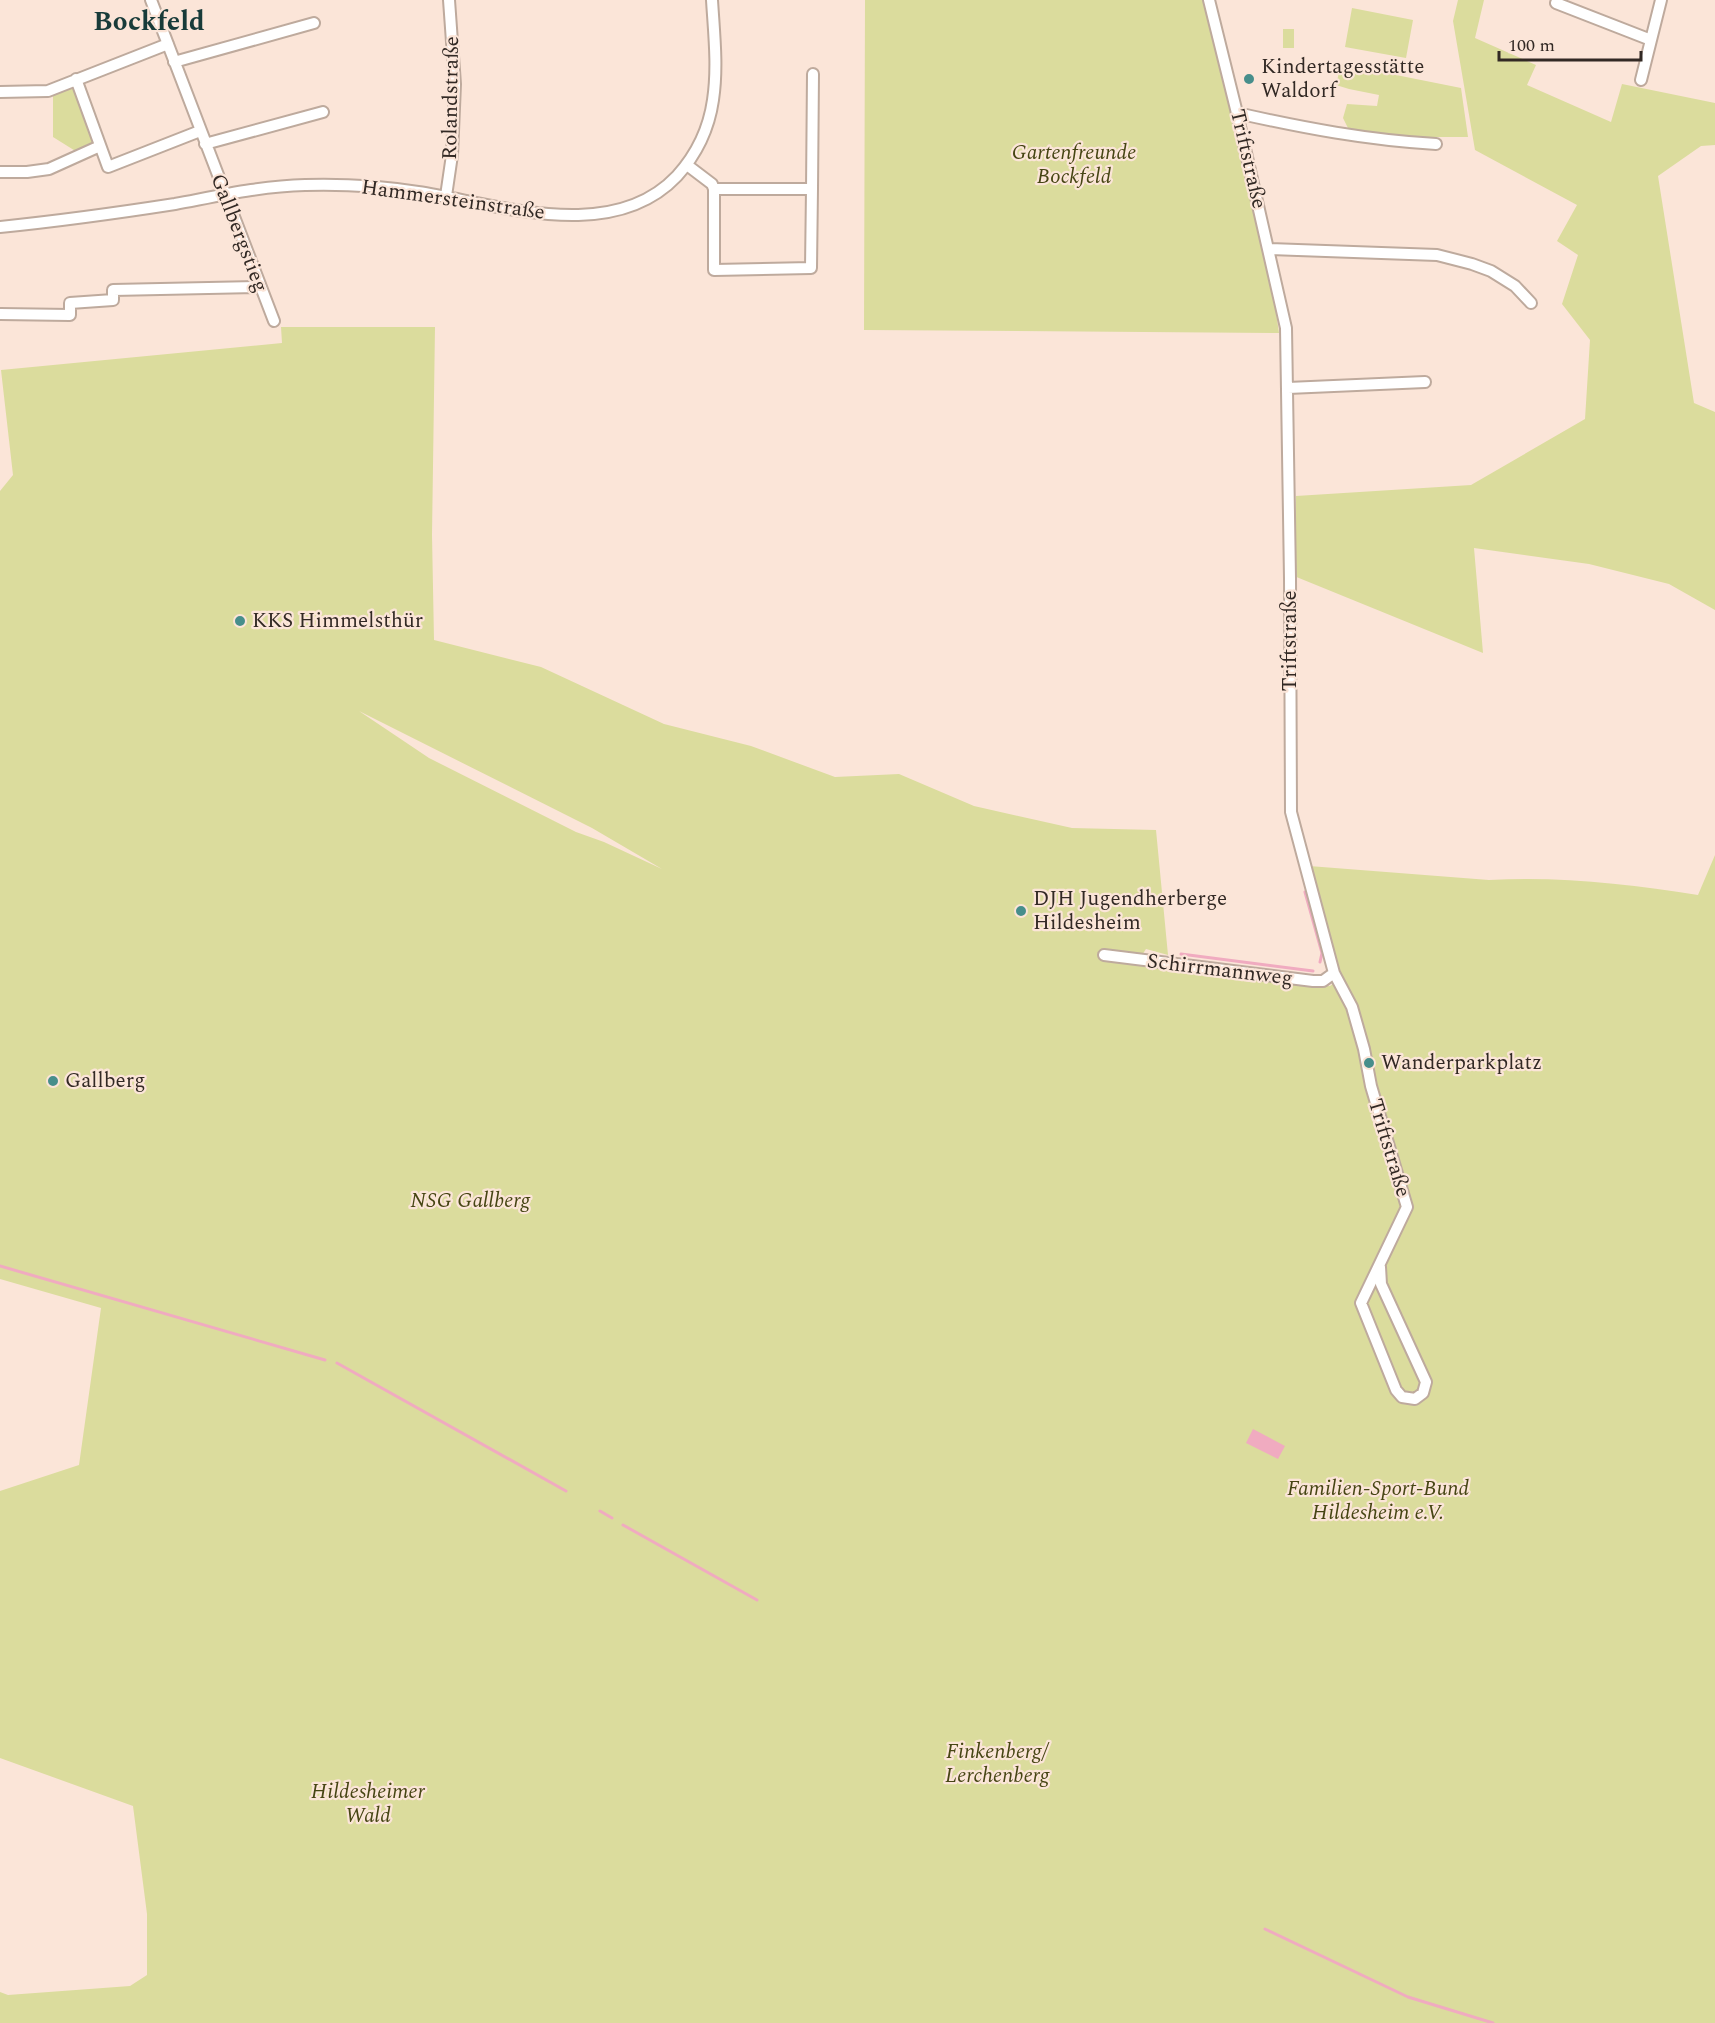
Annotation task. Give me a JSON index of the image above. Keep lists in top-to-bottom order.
{
  "streets": {
    "street": [
      "Rolandstraße",
      "Triftstraße",
      "Hammersteinstraße",
      "Gallbergstieg",
      "Schirrmannweg"
    ]
  },
  "crossings": [
    ["Rolandstraße", "Hammersteinstraße"],
    ["Triftstraße", "Schirrmannweg"],
    ["Hammersteinstraße", "Gallbergstieg"]
  ],
  "districts": ["Bockfeld"],
  "parks": [
    "Gartenfreunde Bockfeld",
    "NSG Gallberg",
    "Familien-Sport-Bund Hildesheim e.V.",
    "Finkenberg/ Lerchenberg",
    "Hildesheimer Wald"
  ],
  "places": [
    "Kindertagesstätte Waldorf",
    "KKS Himmelsthür",
    "DJH Jugendherberge Hildesheim",
    "Wanderparkplatz",
    "Gallberg"
  ],
  "scale_bar": "100 m"
}
